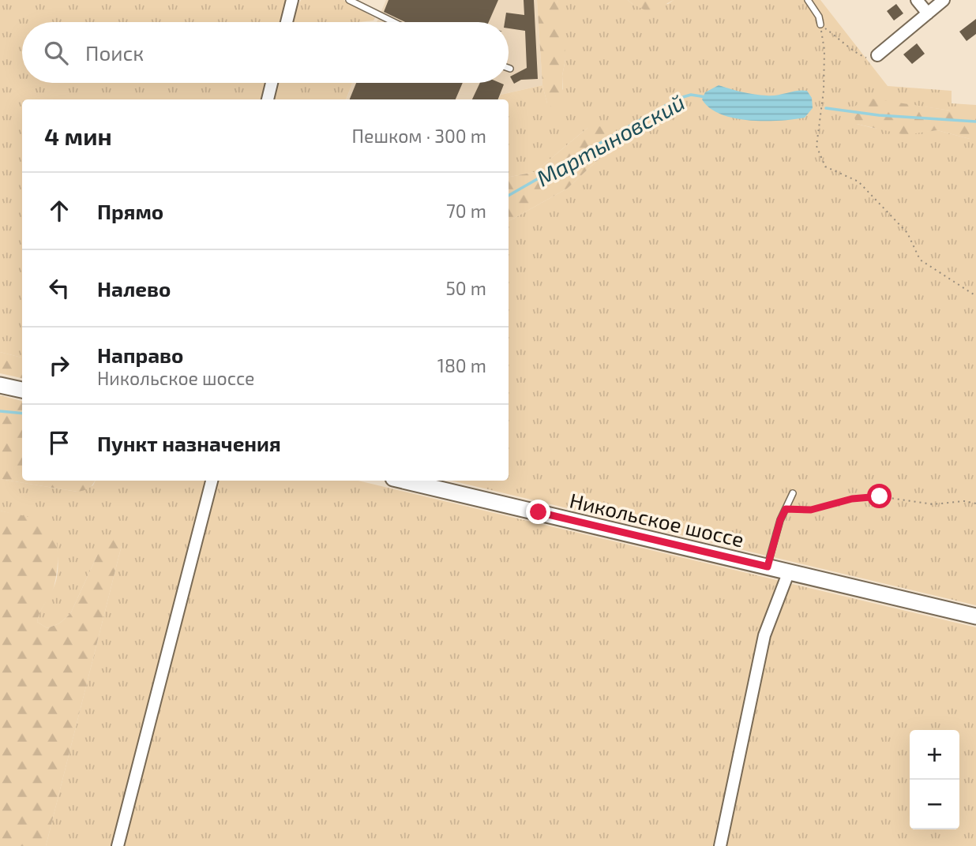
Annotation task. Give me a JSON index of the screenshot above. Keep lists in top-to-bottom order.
{
  "streets": {
    "main road": ["Никольское шоссе"]
  },
  "water": ["Мартыновский"],
  "page": {
    "search": "Поиск",
    "heading": ["4 мин", "Пешком · 300 m"],
    "list": [
      ["Прямо", "70 m"],
      ["Налево", "50 m"],
      ["Направо", "Никольское шоссе", "180 m"],
      "Пункт назначения"
    ],
    "map_buttons": ["+", "−"]
  }
}
